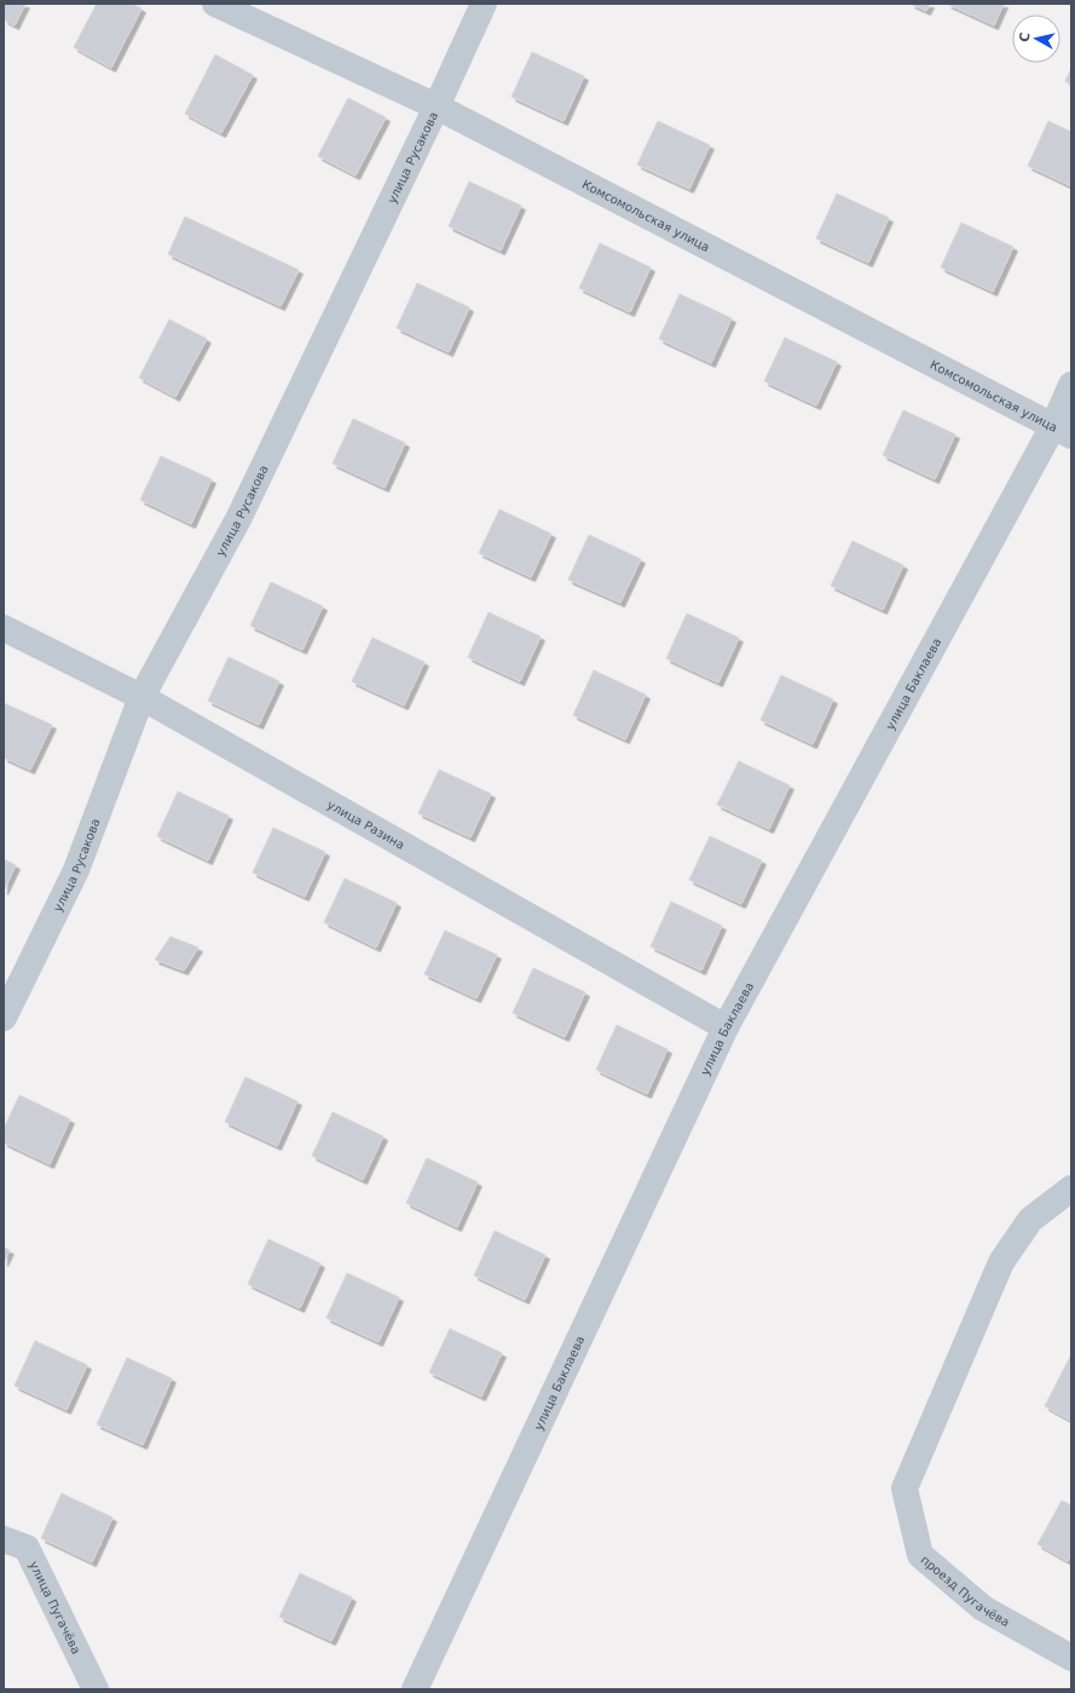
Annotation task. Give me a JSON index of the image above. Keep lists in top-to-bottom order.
{
  "streets": {
    "street": [
      "улица Русакова",
      "Комсомольская улица",
      "улица Баклаева",
      "улица Разина",
      "проезд Пугачёва",
      "улица Пугачёва"
    ]
  },
  "crossings": [
    ["улица Русакова", "Комсомольская улица"],
    ["улица Русакова", "улица Разина"],
    ["Комсомольская улица", "улица Баклаева"],
    ["улица Баклаева", "улица Разина"]
  ],
  "north": "left"
}
